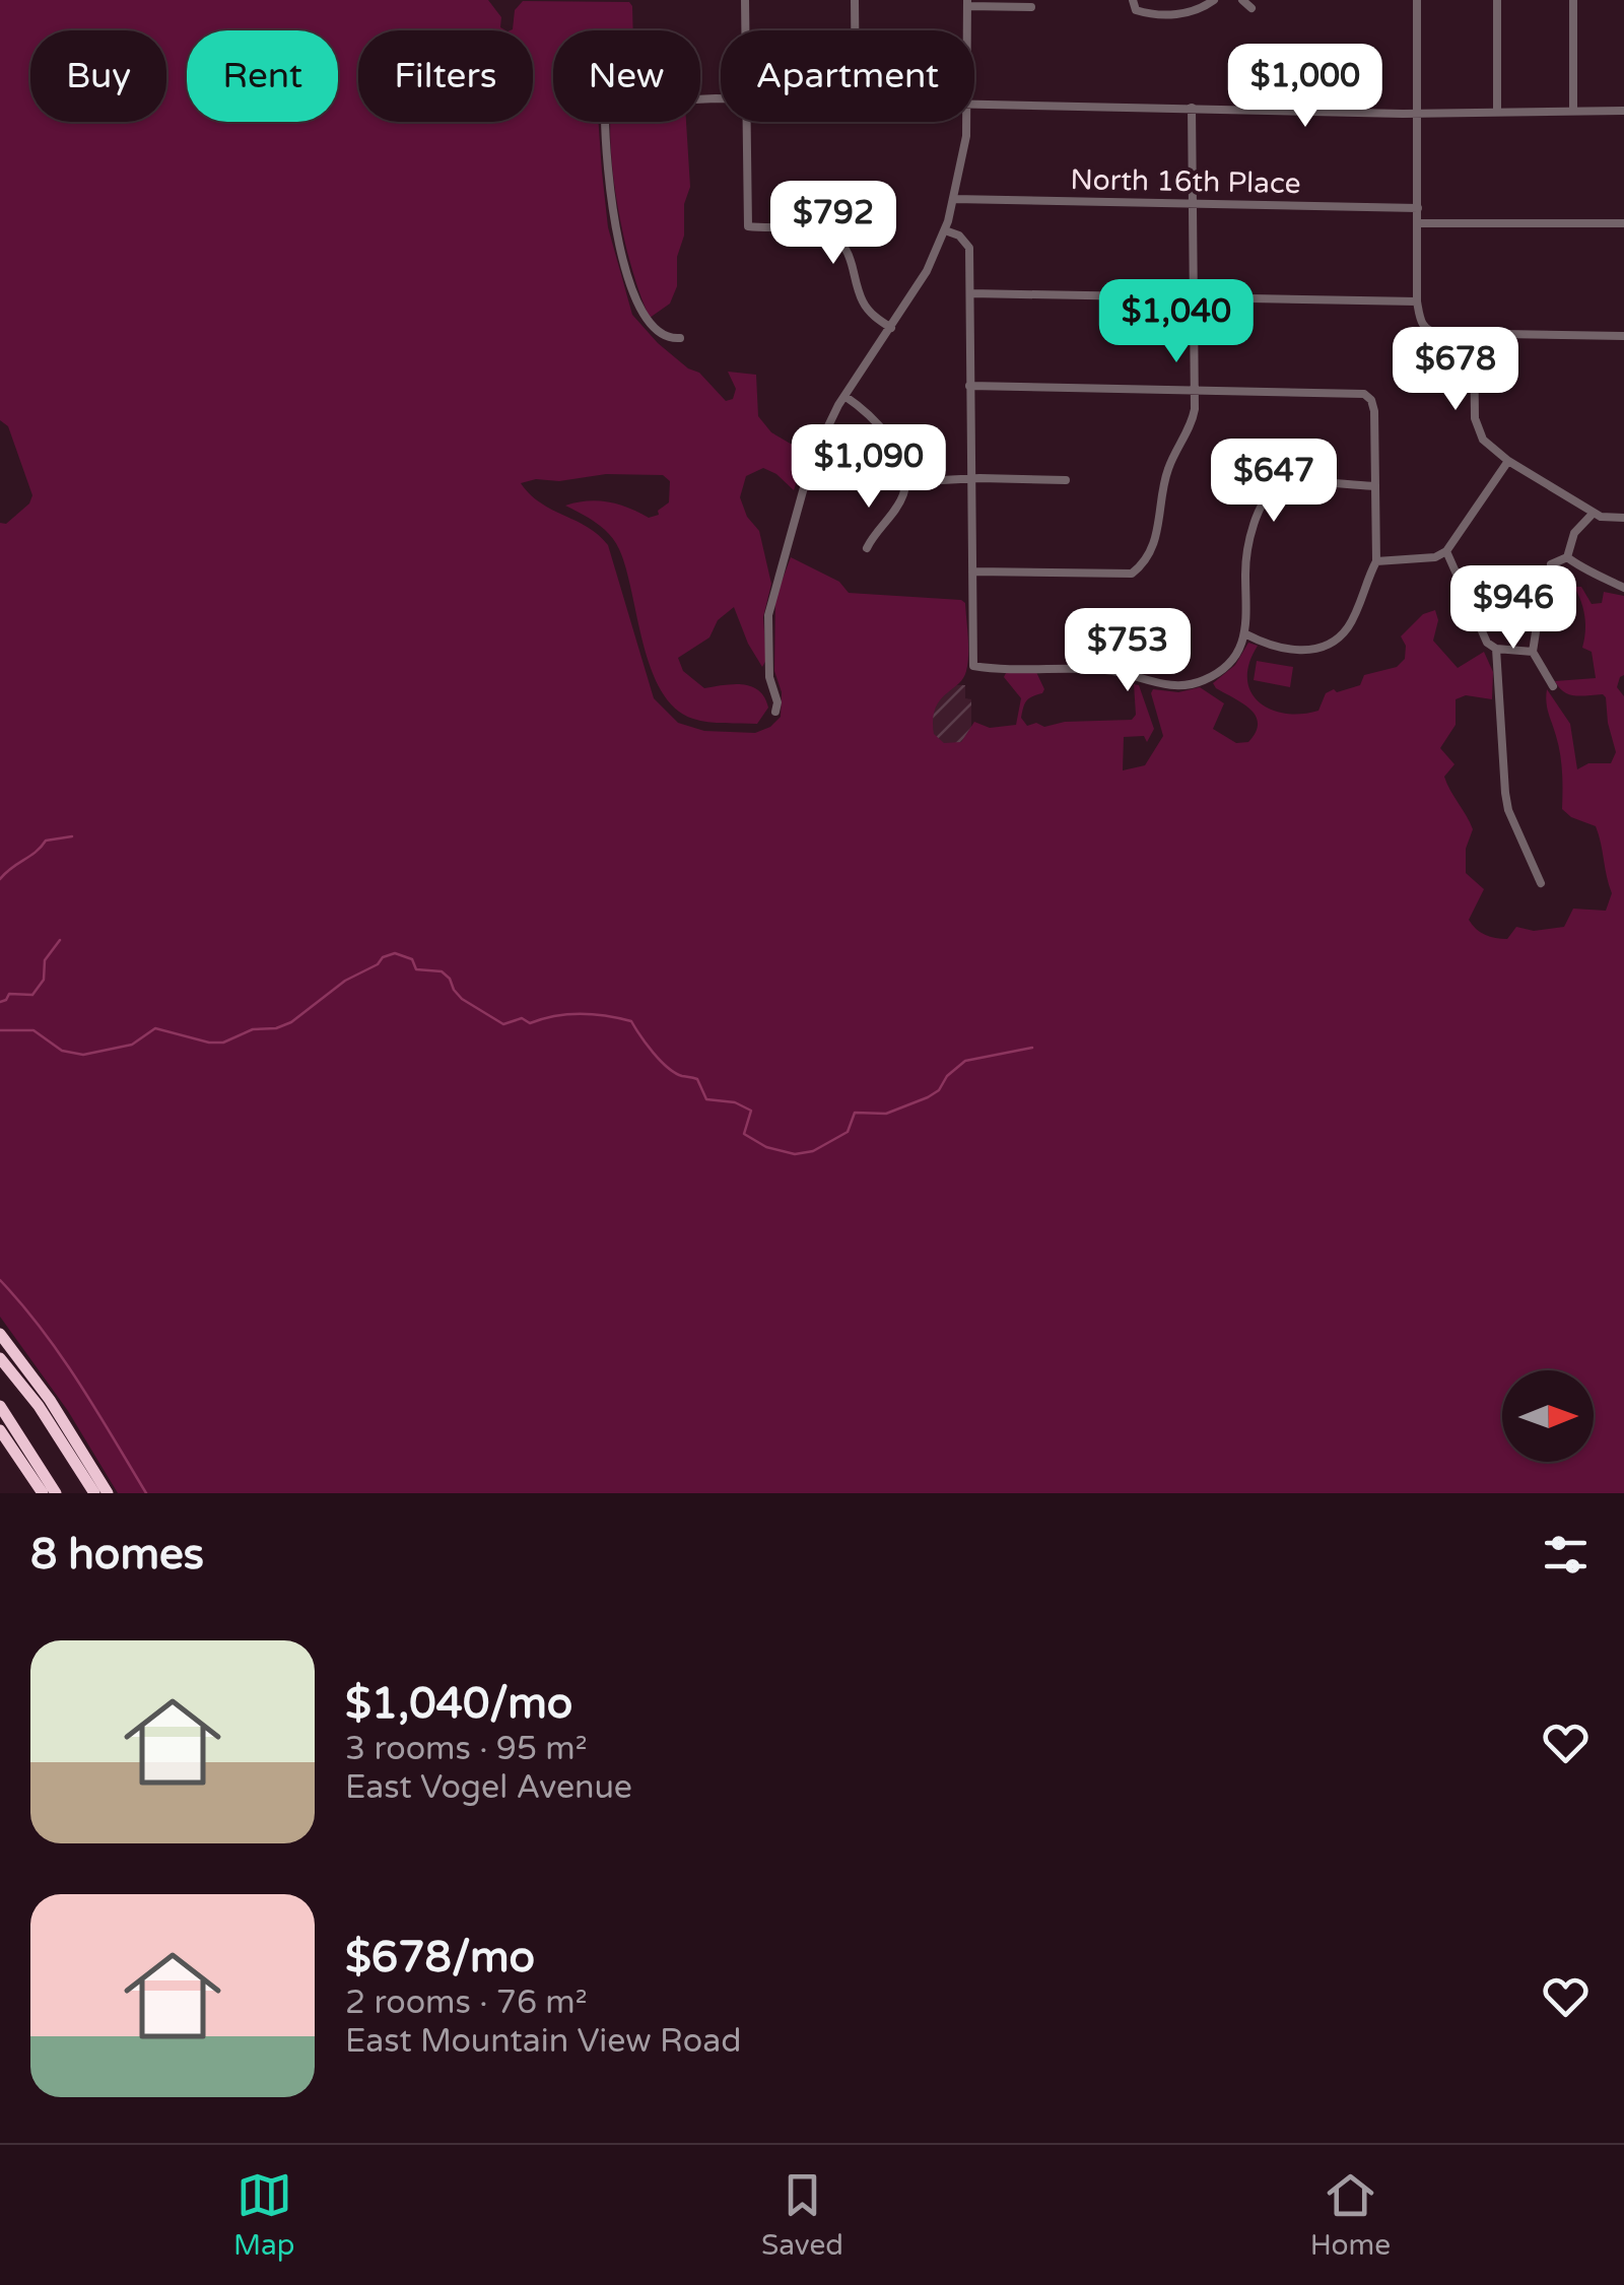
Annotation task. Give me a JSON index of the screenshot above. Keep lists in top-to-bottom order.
{
  "streets": {
    "street": ["North 16th Place"]
  },
  "north": "right",
  "page": {
    "chip": [
      "Buy",
      "Rent",
      "Filters",
      "New",
      "Apartment"
    ],
    "price": [
      "$1,000",
      "$792",
      "$1,040",
      "$678",
      "$1,090",
      "$647",
      "$946",
      "$753"
    ],
    "heading": "8 homes",
    "list": [
      {
        "name": "$1,040/mo",
        "note": "3 rooms · 95 m² · East Vogel Avenue"
      },
      {
        "name": "$678/mo",
        "note": "2 rooms · 76 m² · East Mountain View Road"
      }
    ],
    "tabs": ["Map", "Saved", "Home"]
  }
}
